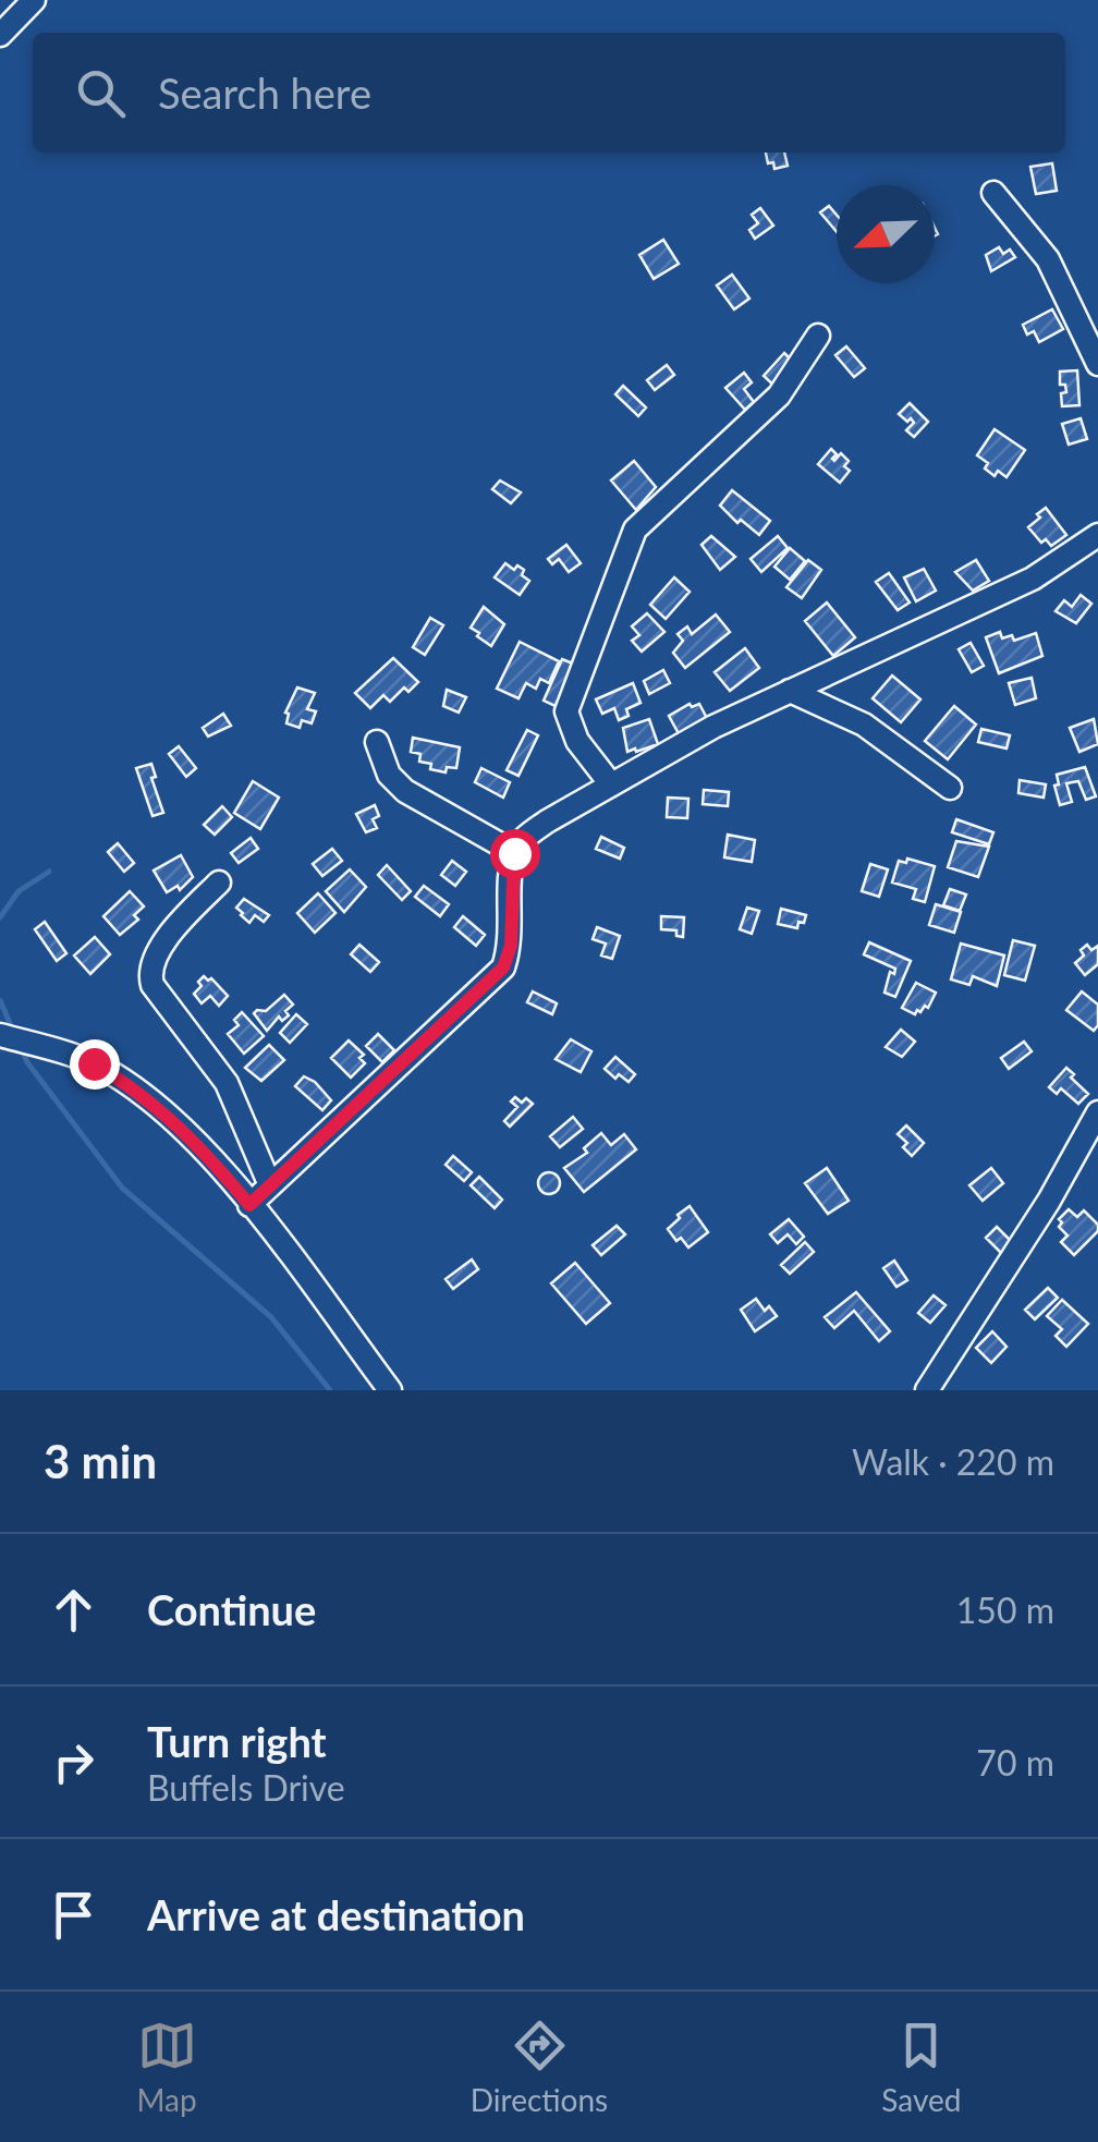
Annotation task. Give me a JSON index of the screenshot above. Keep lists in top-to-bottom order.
{
  "north": "bottom left",
  "page": {
    "search": "Search here",
    "heading": ["3 min", "Walk · 220 m"],
    "list": [
      ["Continue", "150 m"],
      ["Turn right", "Buffels Drive", "70 m"],
      "Arrive at destination"
    ],
    "nav": ["Map", "Directions", "Saved"]
  }
}
